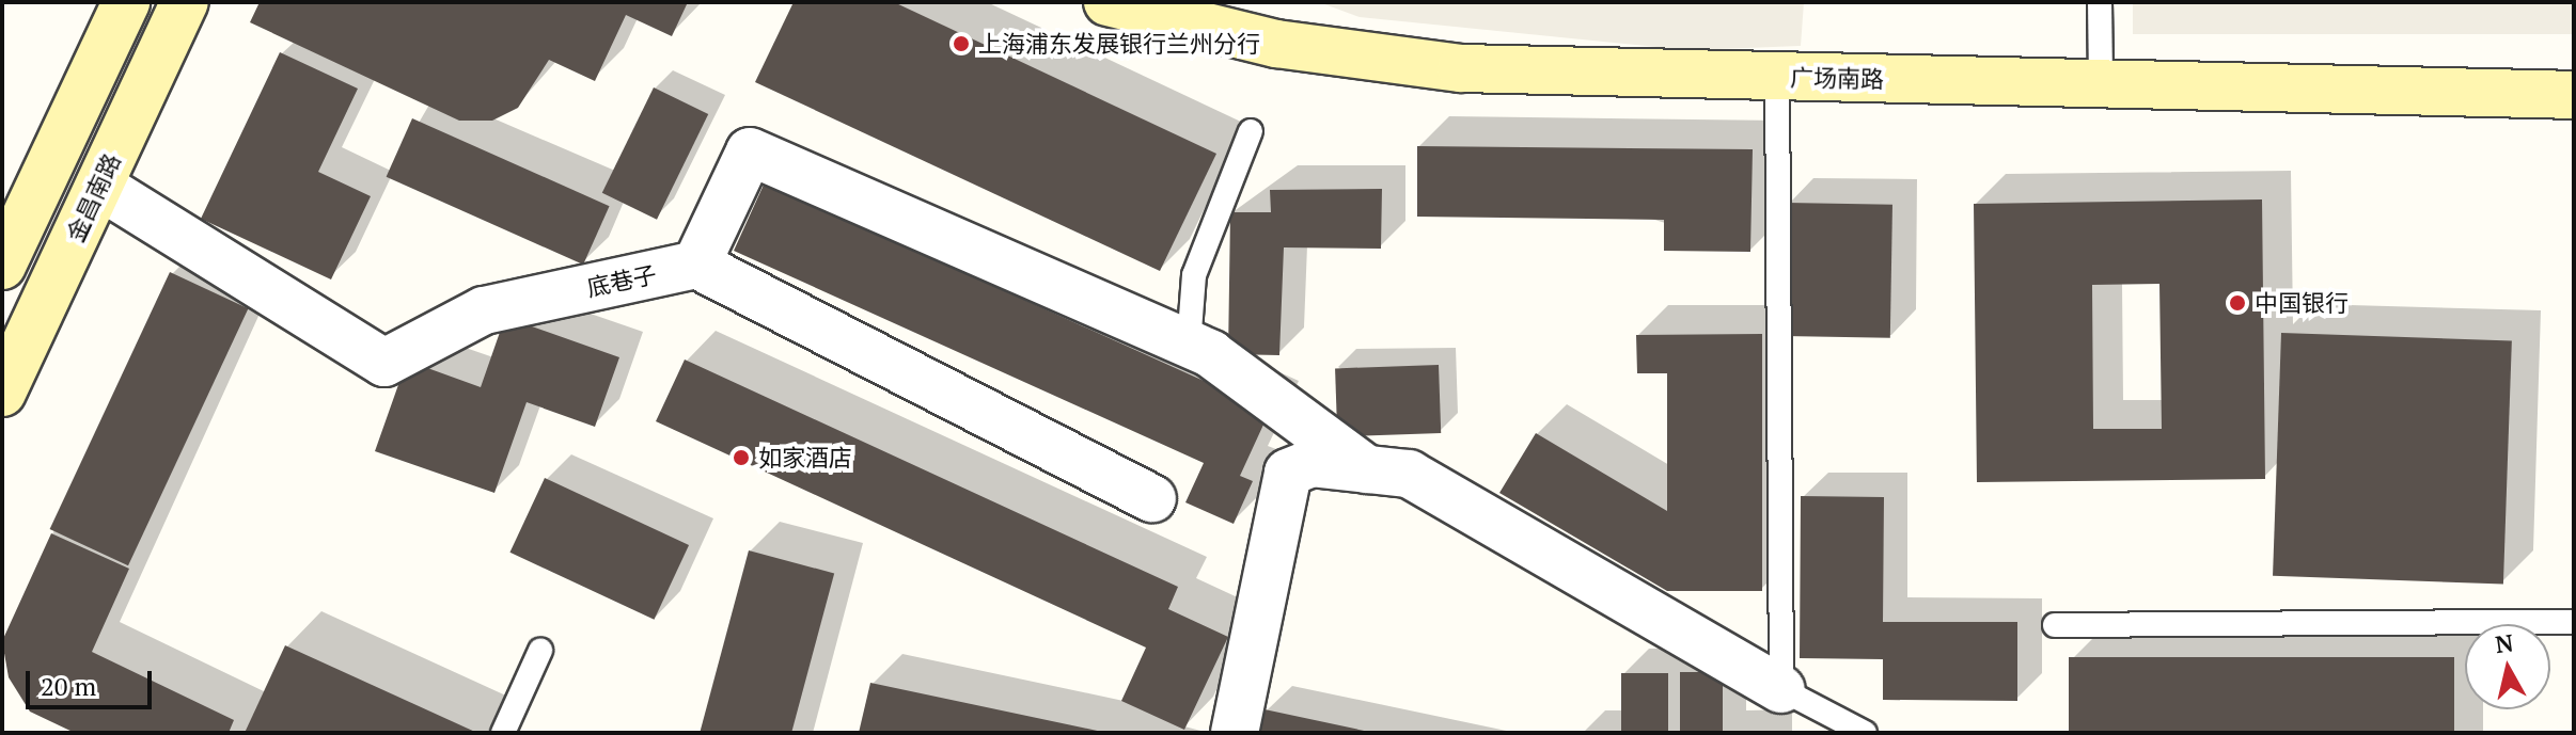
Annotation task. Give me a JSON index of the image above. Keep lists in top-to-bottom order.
{
  "streets": {
    "street": ["广场南路", "金昌南路", "底巷子"]
  },
  "crossings": [
    ["金昌南路", "底巷子"]
  ],
  "places": ["上海浦东发展银行兰州分行", "中国银行", "如家酒店"],
  "scale_bar": "20 m",
  "north": "top"
}
